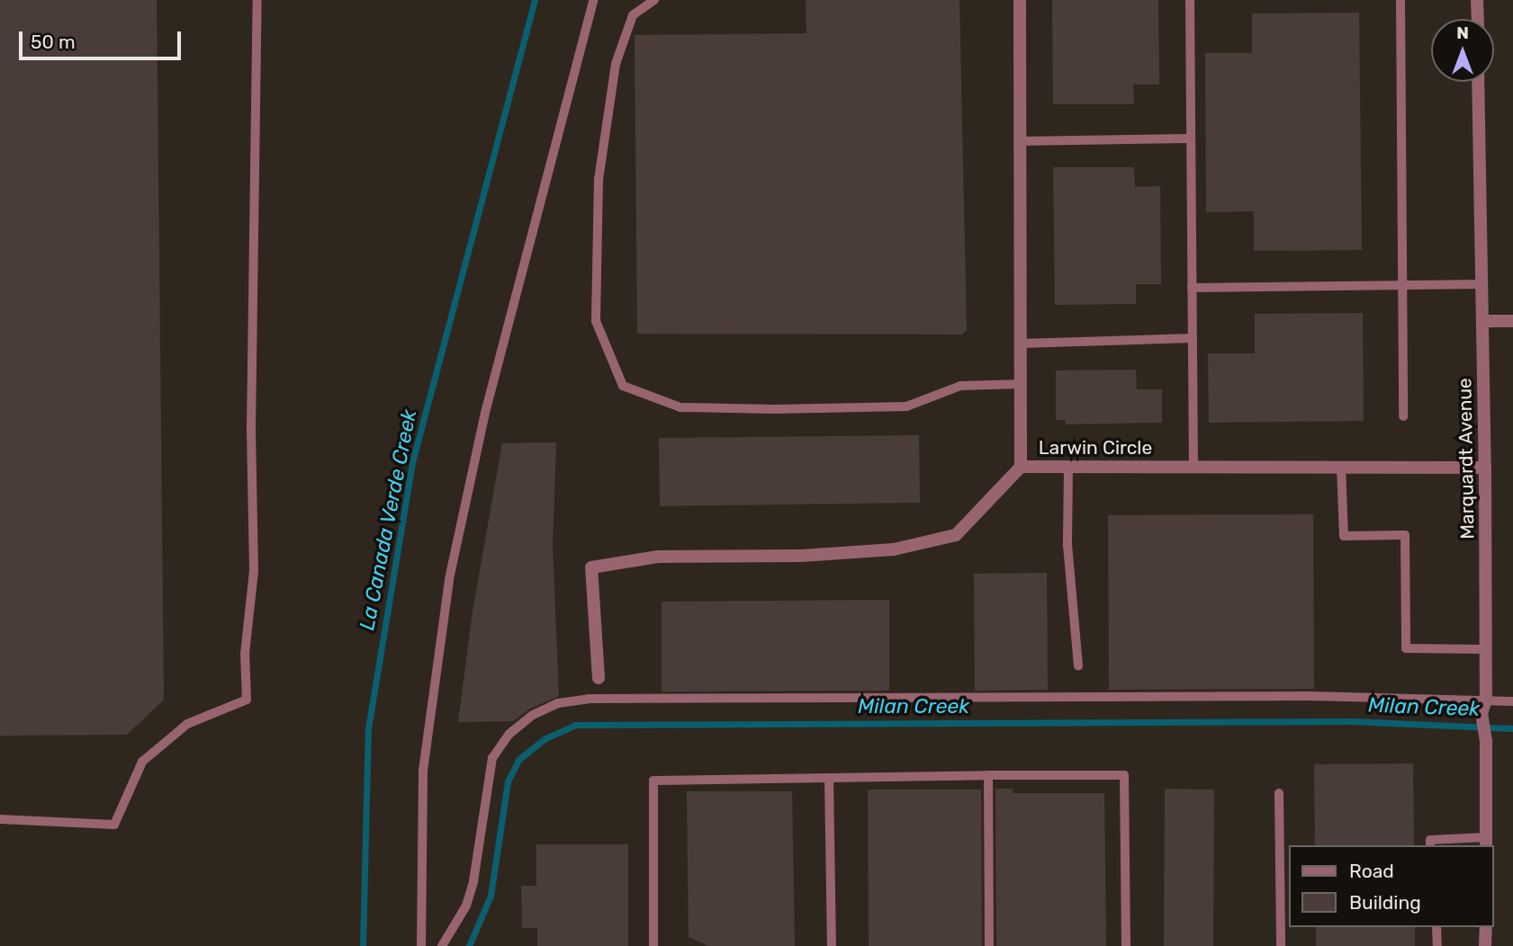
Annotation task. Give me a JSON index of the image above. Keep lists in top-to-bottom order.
{
  "streets": {
    "street": ["Larwin Circle", "Marquardt Avenue"]
  },
  "crossings": [
    ["Larwin Circle", "Marquardt Avenue"]
  ],
  "water": ["La Canada Verde Creek", "Milan Creek"],
  "legend": ["Road", "Building"],
  "scale_bar": "50 m",
  "north": "top"
}
